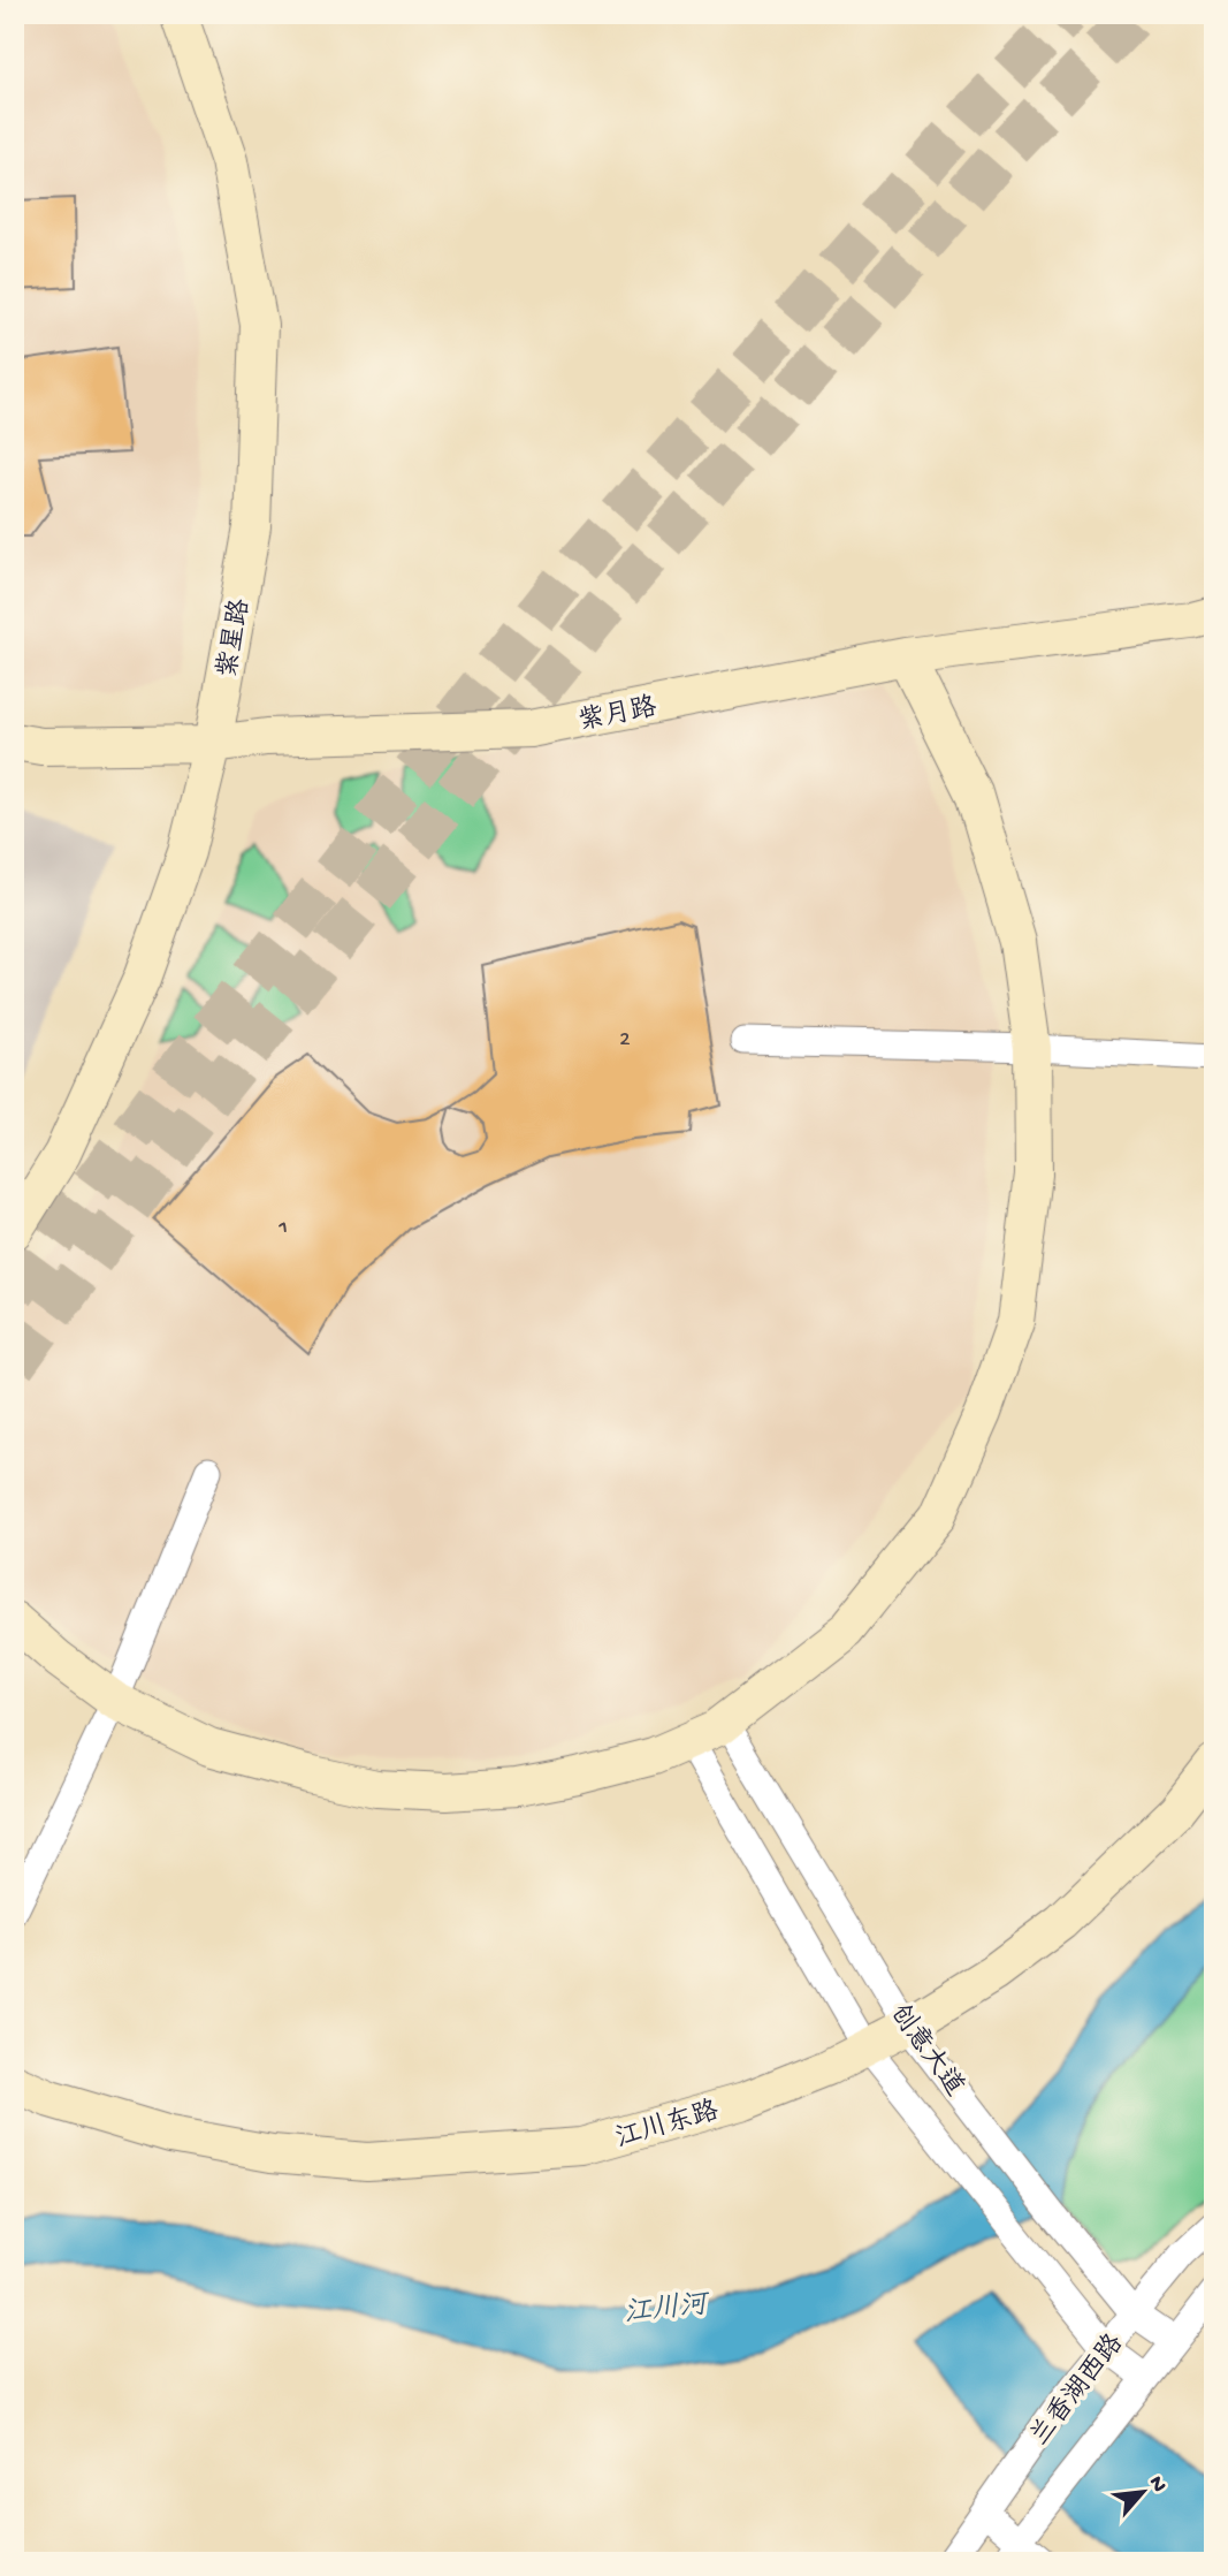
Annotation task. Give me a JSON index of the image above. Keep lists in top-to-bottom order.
{
  "streets": {
    "street": [
      "紫星路",
      "紫月路",
      "创意大道",
      "江川东路",
      "兰香湖西路"
    ]
  },
  "crossings": [
    ["紫星路", "紫月路"],
    ["创意大道", "江川东路"],
    ["创意大道", "兰香湖西路"]
  ],
  "water": ["江川河"],
  "house_numbers": ["2", "1"],
  "north": "top right"
}
